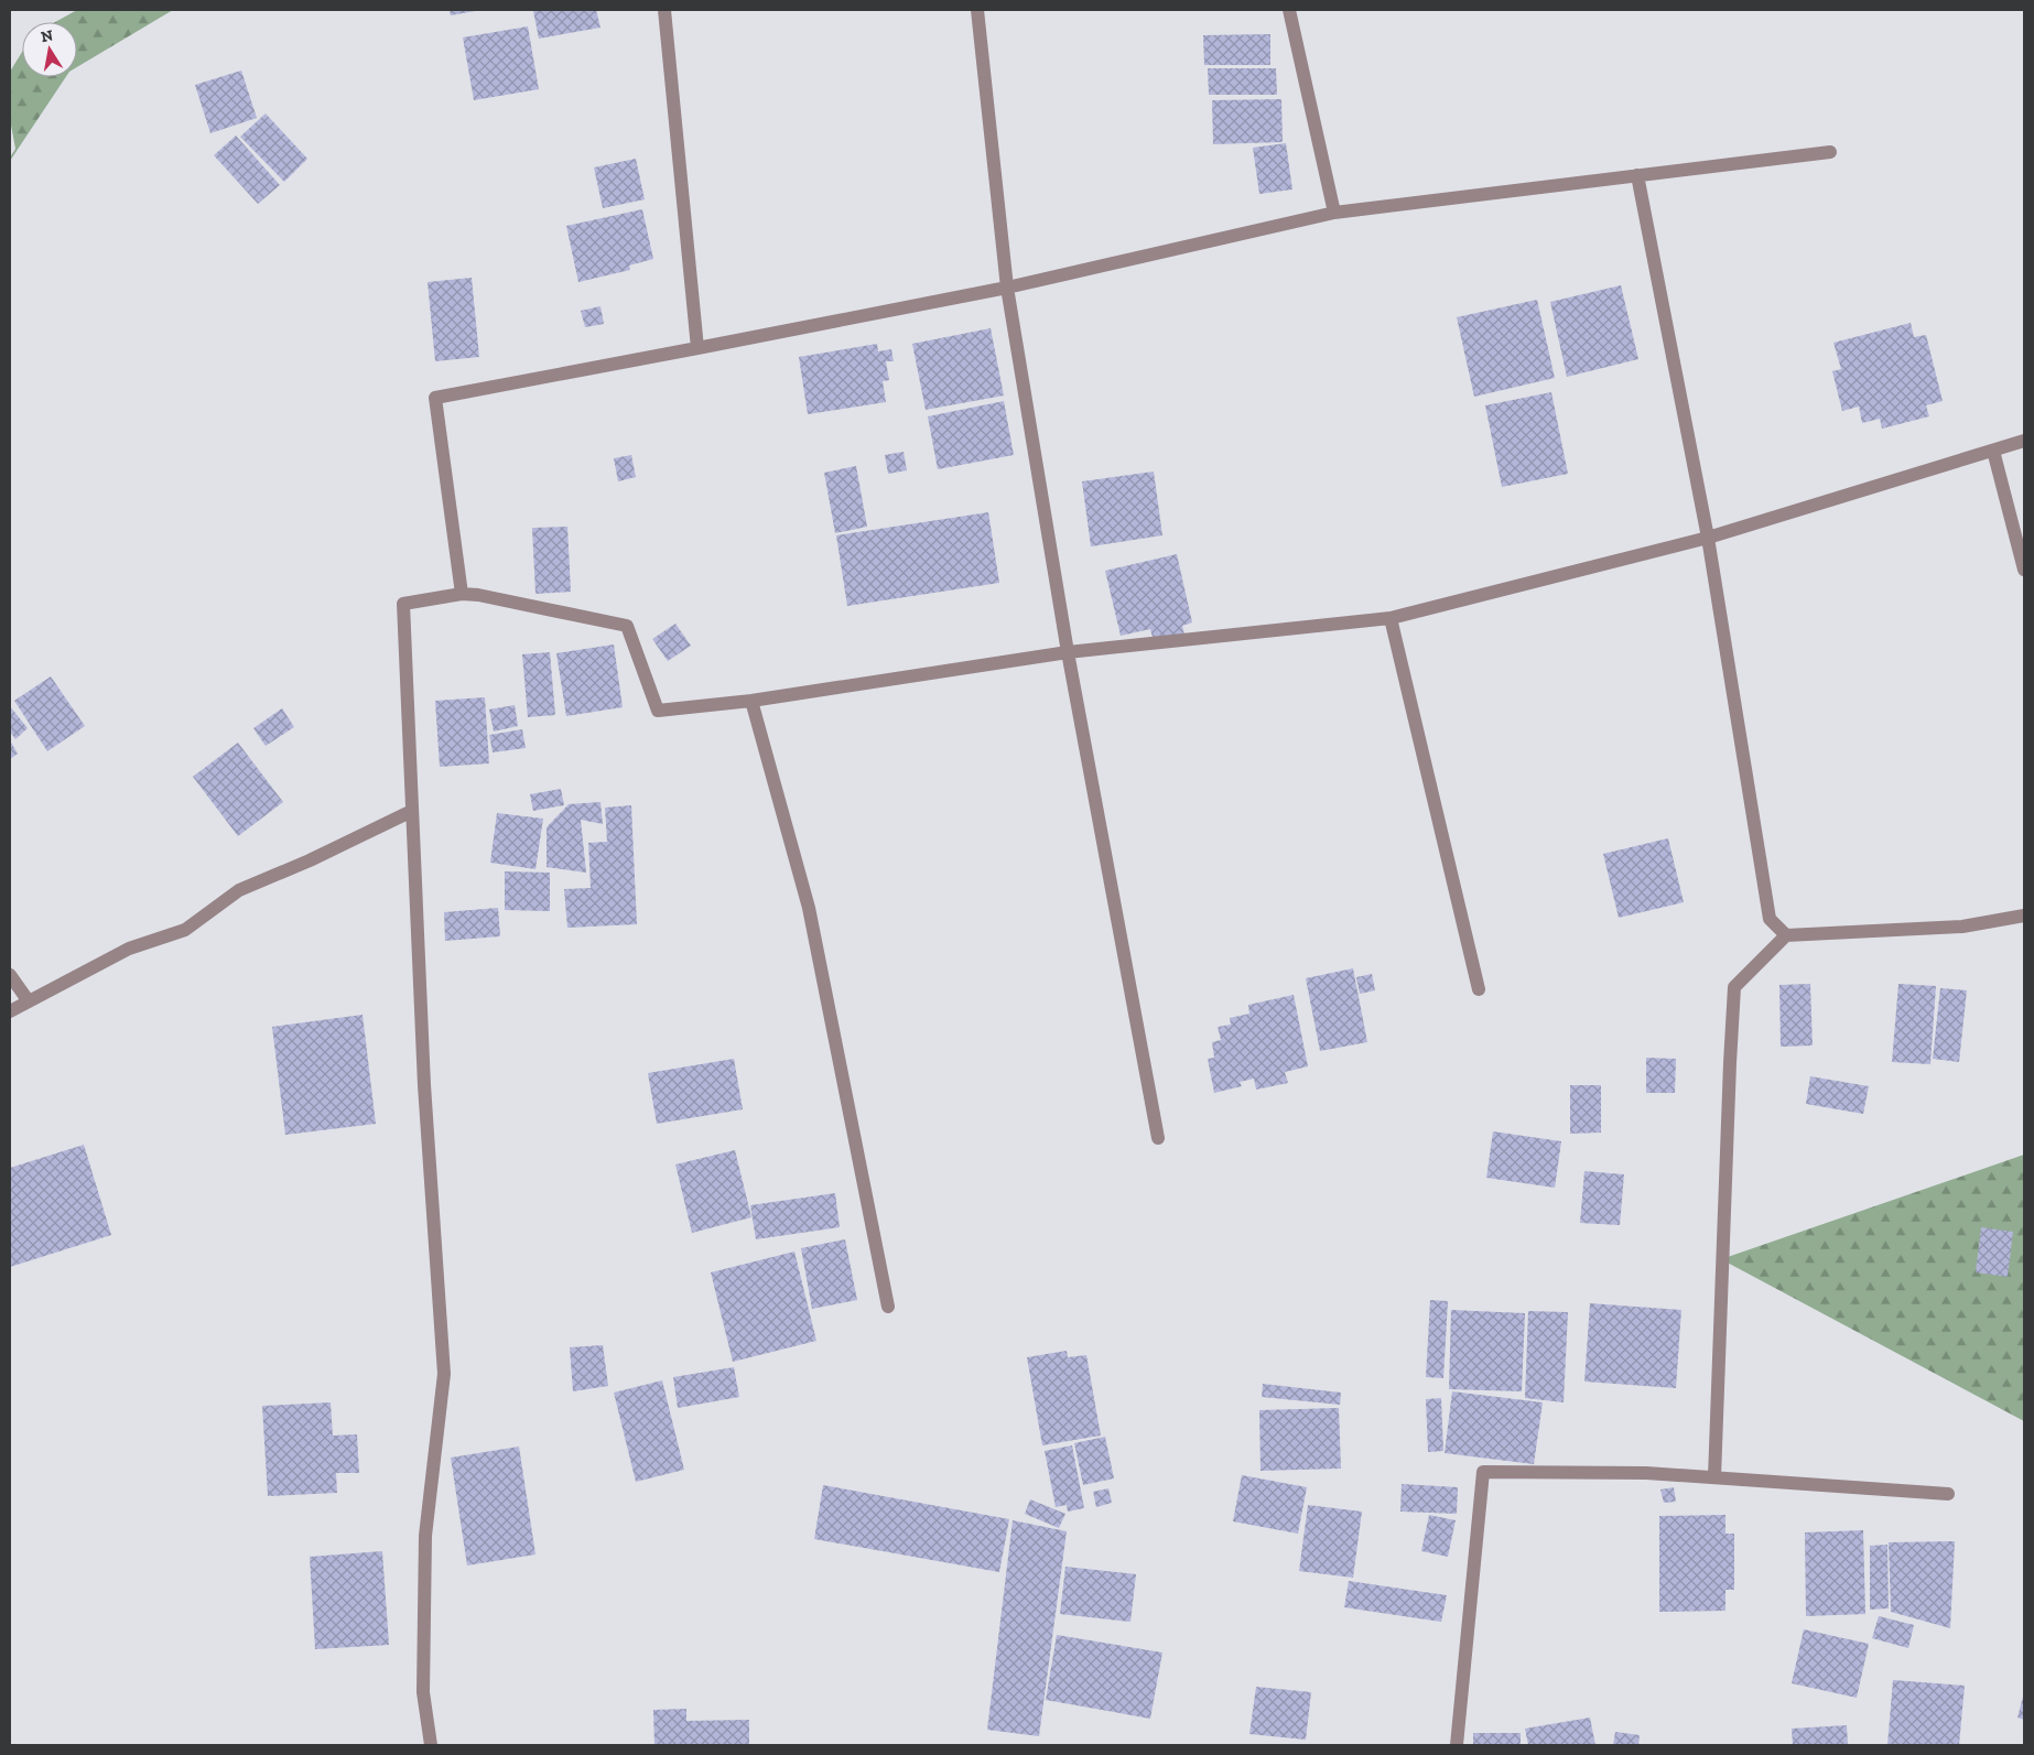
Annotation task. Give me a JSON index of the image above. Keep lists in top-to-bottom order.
{
  "north": "top"
}
